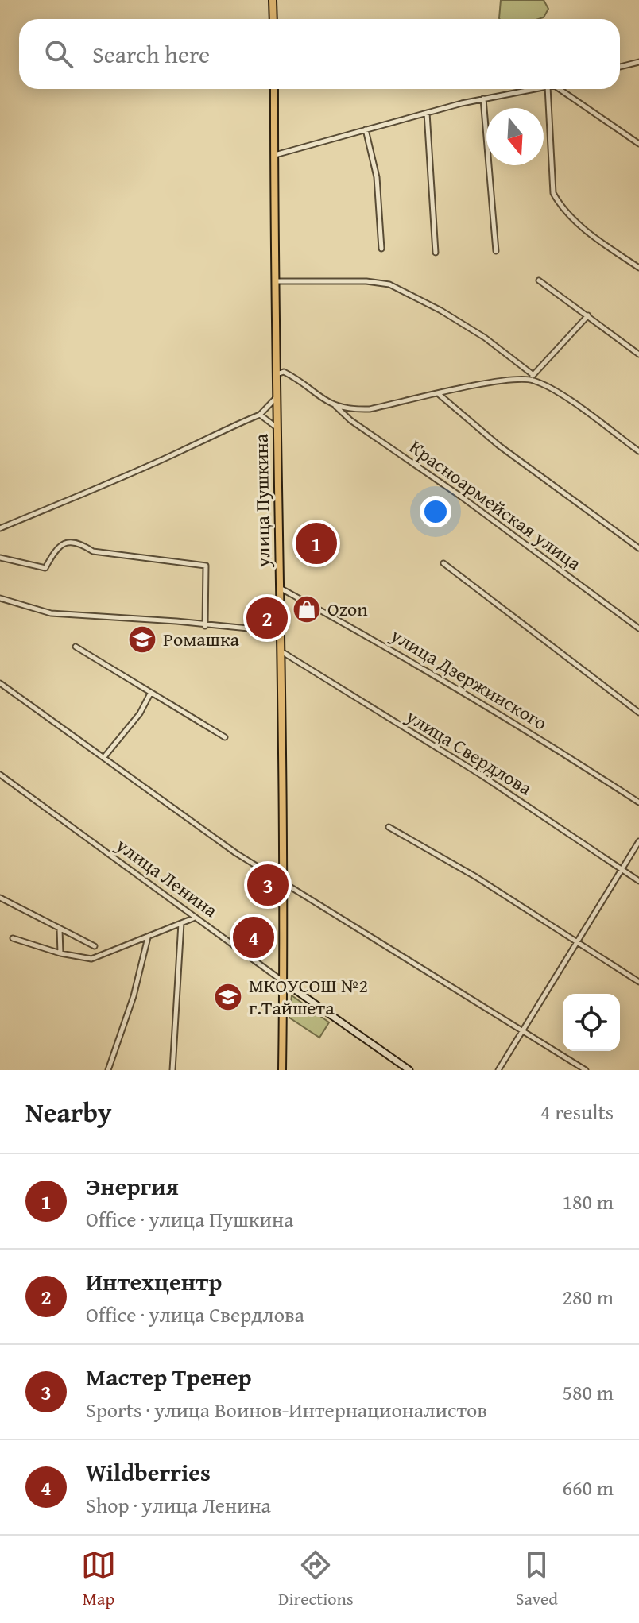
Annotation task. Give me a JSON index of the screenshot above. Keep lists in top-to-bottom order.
{
  "streets": {
    "main road": ["улица Пушкина", "улица Ленина"],
    "street": ["Красноармейская улица", "улица Дзержинского", "улица Свердлова"]
  },
  "crossings": [
    ["улица Пушкина", "Красноармейская улица"],
    ["улица Пушкина", "улица Дзержинского"],
    ["улица Пушкина", "улица Свердлова"],
    ["улица Пушкина", "улица Ленина"]
  ],
  "places": {
    "shop": ["Ozon"],
    "school or university": ["Ромашка", "МКОУСОШ №2 г.Тайшета"]
  },
  "north": "bottom",
  "page": {
    "search": "Search here",
    "pins": [
      "1",
      "2",
      "3",
      "4"
    ],
    "heading": ["Nearby", "4 results"],
    "list": [
      {
        "mark": "1",
        "name": "Энергия",
        "note": "Office · улица Пушкина",
        "value": "180 m"
      },
      {
        "mark": "2",
        "name": "Интехцентр",
        "note": "Office · улица Свердлова",
        "value": "280 m"
      },
      {
        "mark": "3",
        "name": "Мастер Тренер",
        "note": "Sports · улица Воинов-Интернационалистов",
        "value": "580 m"
      },
      {
        "mark": "4",
        "name": "Wildberries",
        "note": "Shop · улица Ленина",
        "value": "660 m"
      }
    ],
    "nav": ["Map", "Directions", "Saved"]
  }
}
